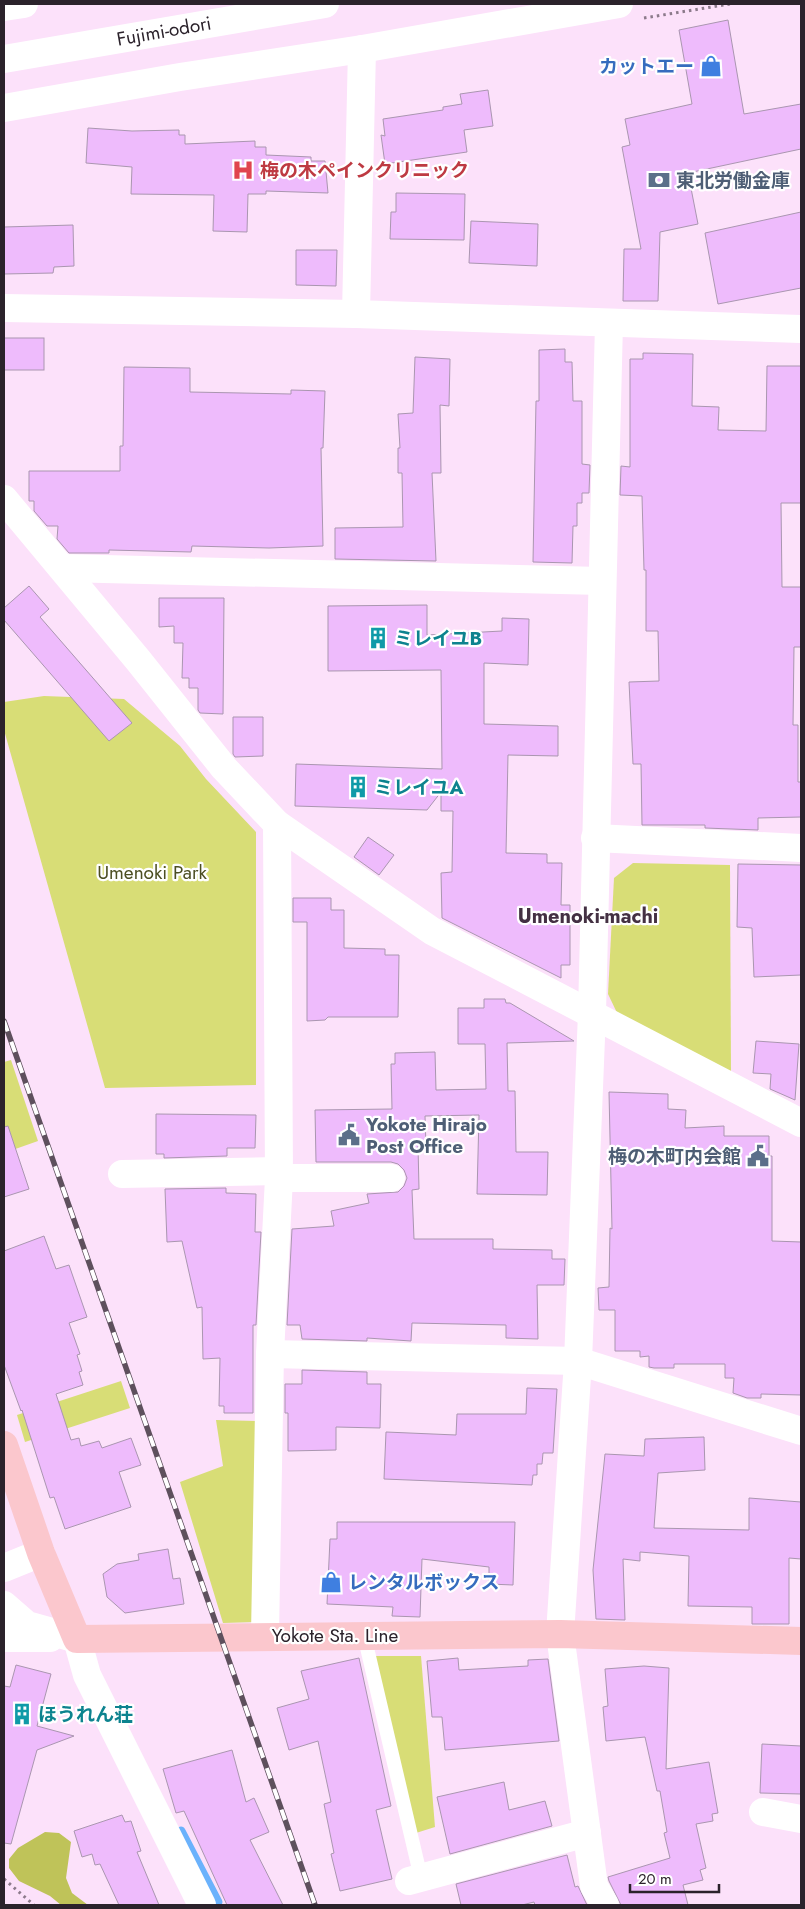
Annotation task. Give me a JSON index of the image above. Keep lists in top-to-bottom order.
{
  "streets": {
    "main road": ["Yokote Sta. Line"],
    "street": ["Fujimi-odori"]
  },
  "districts": ["Umenoki-machi"],
  "parks": ["Umenoki Park"],
  "places": {
    "shop": ["カットエー", "レンタルボックス"],
    "hospital": ["梅の木ペインクリニック"],
    "bank": ["東北労働金庫"],
    "building": ["ミレイユB", "ミレイユA", "ほうれん荘"],
    "public building": ["Yokote Hirajo Post Office", "梅の木町内会館"]
  },
  "scale_bar": "20 m"
}
